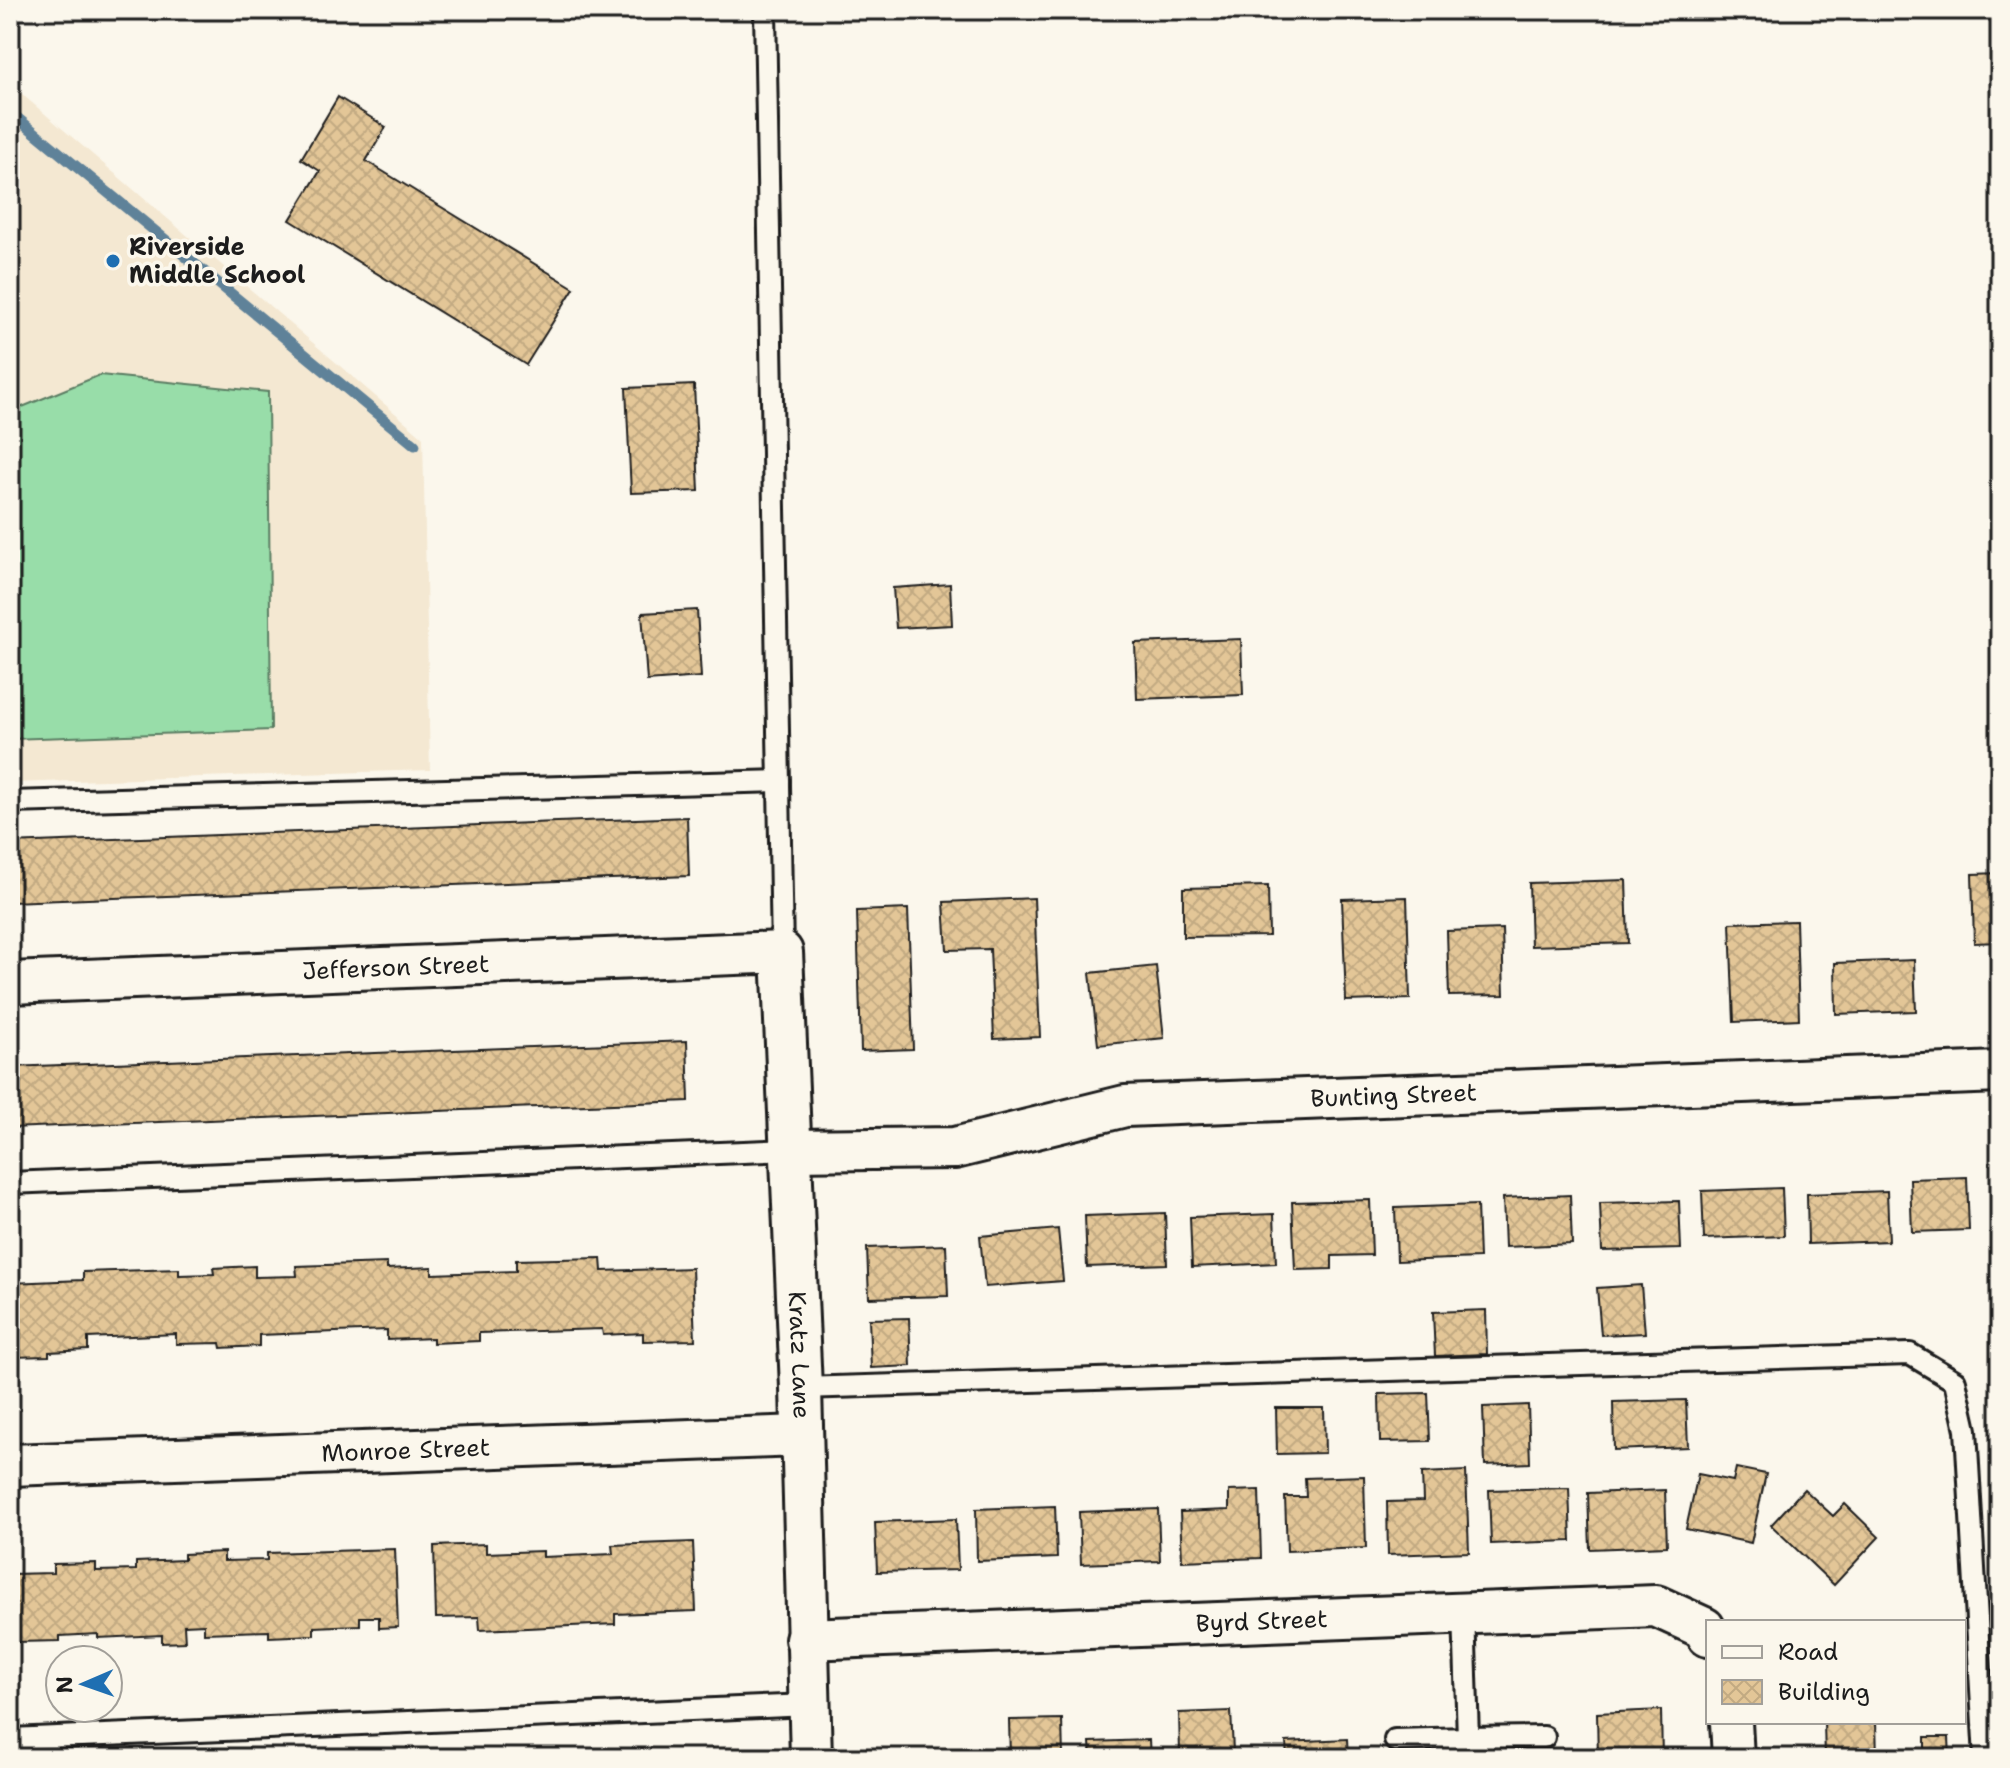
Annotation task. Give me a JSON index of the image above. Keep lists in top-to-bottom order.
{
  "streets": {
    "street": [
      "Jefferson Street",
      "Bunting Street",
      "Kratz Lane",
      "Monroe Street",
      "Byrd Street"
    ]
  },
  "crossings": [
    ["Jefferson Street", "Kratz Lane"],
    ["Bunting Street", "Kratz Lane"],
    ["Kratz Lane", "Monroe Street"],
    ["Kratz Lane", "Byrd Street"]
  ],
  "places": ["Riverside Middle School"],
  "legend": ["Road", "Building"],
  "north": "left"
}
